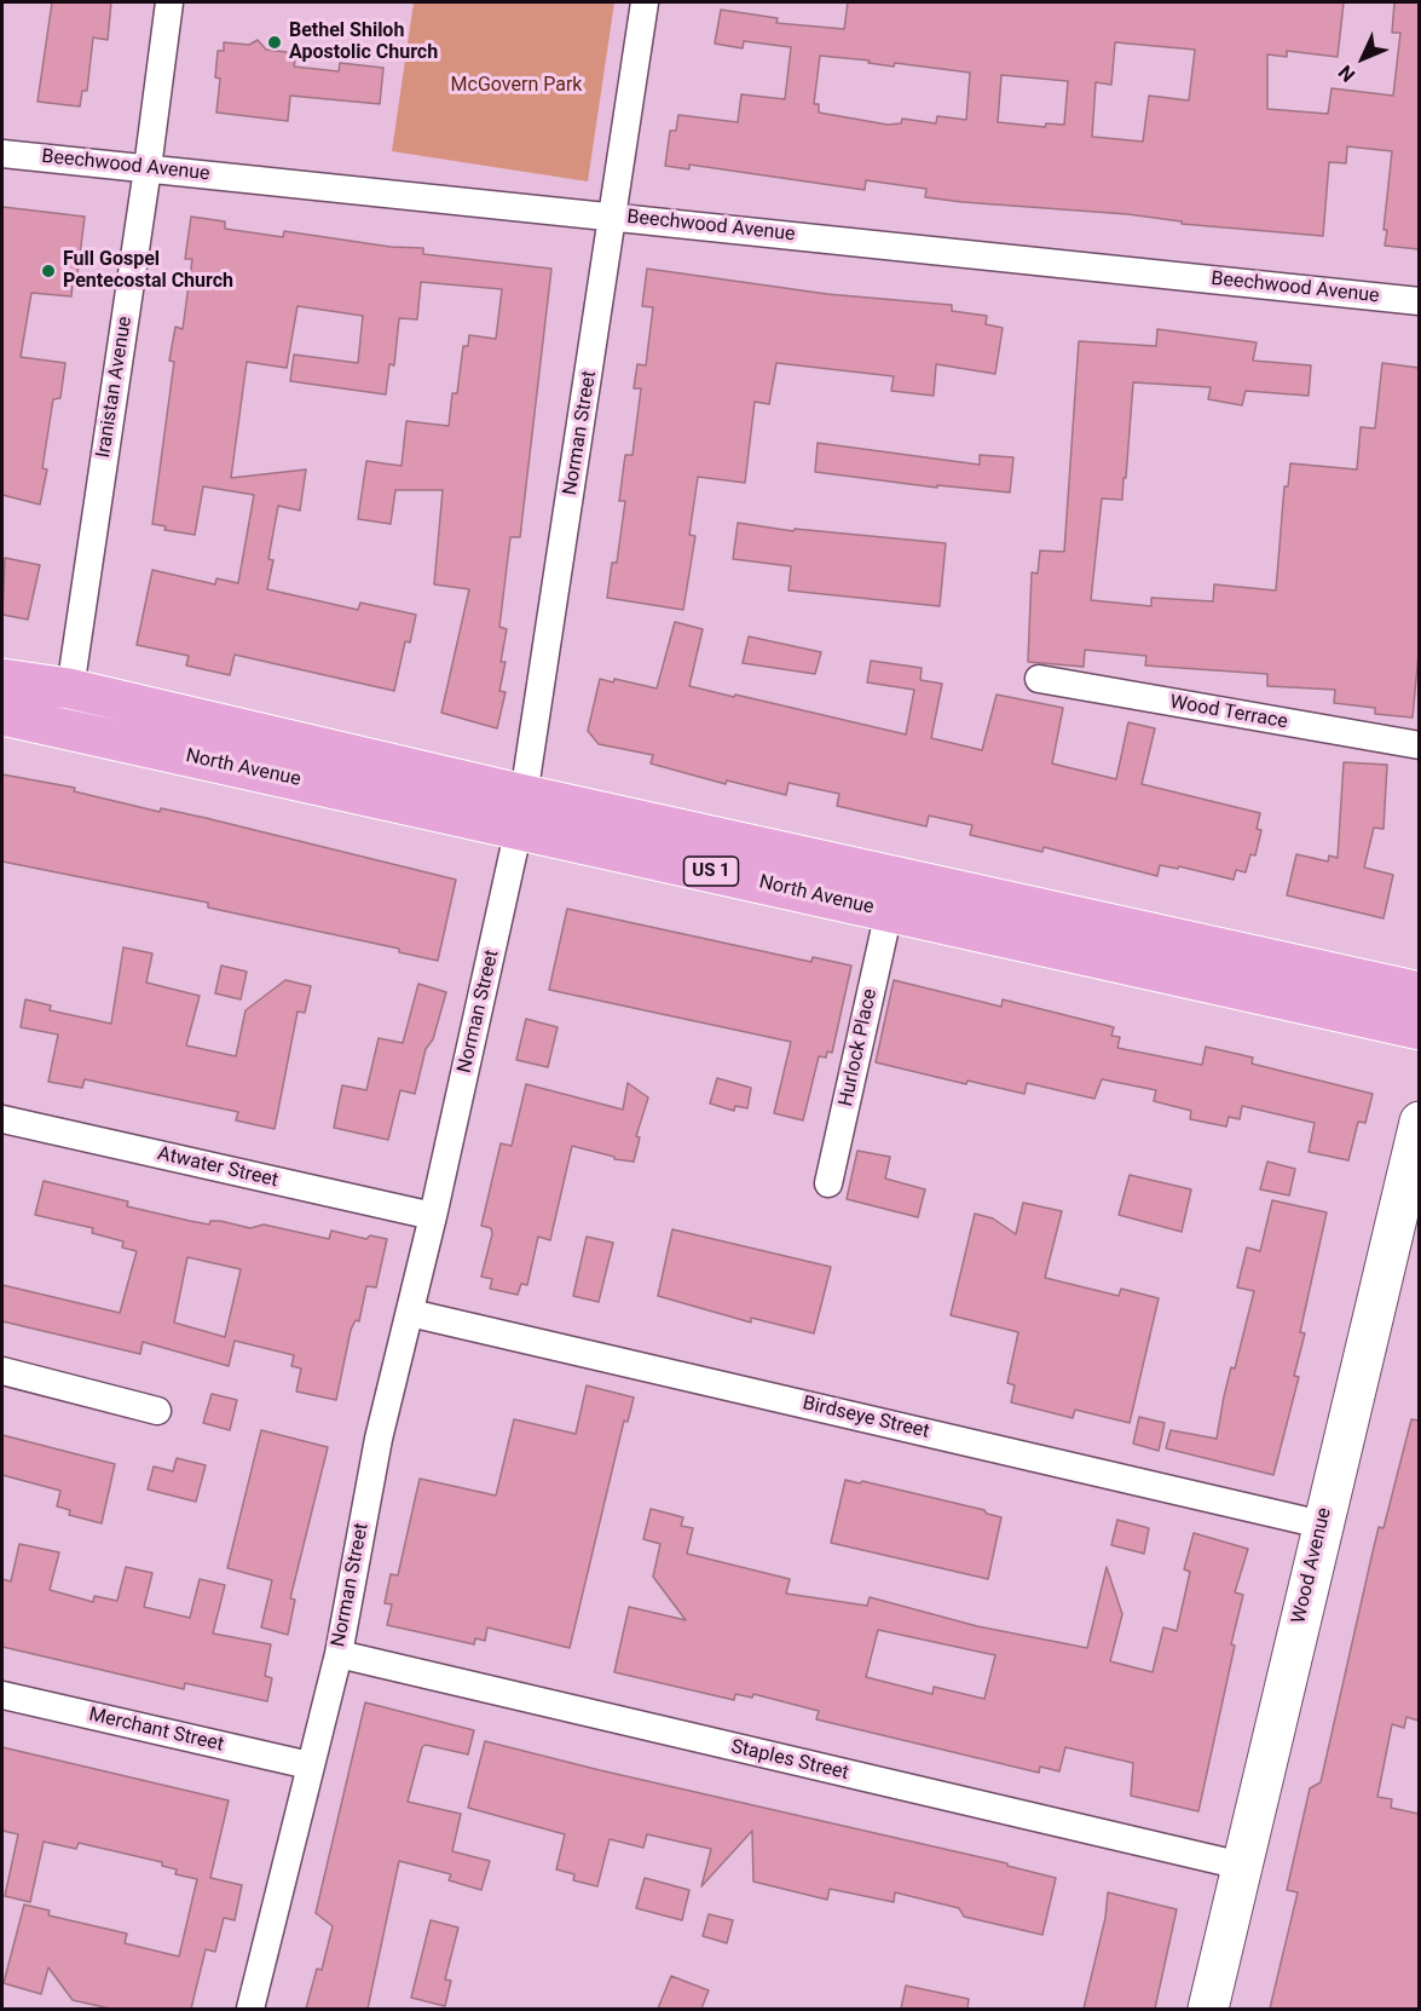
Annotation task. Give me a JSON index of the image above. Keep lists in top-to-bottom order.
{
  "streets": {
    "main road": ["North Avenue", "US 1"],
    "street": [
      "Beechwood Avenue",
      "Iranistan Avenue",
      "Norman Street",
      "Wood Terrace",
      "Hurlock Place",
      "Atwater Street",
      "Birdseye Street",
      "Wood Avenue",
      "Merchant Street",
      "Staples Street"
    ]
  },
  "crossings": [
    ["Beechwood Avenue", "Iranistan Avenue"],
    ["Beechwood Avenue", "Norman Street"],
    ["Iranistan Avenue", "North Avenue"],
    ["Norman Street", "North Avenue"],
    ["Norman Street", "Atwater Street"],
    ["Norman Street", "Birdseye Street"],
    ["Norman Street", "Merchant Street"],
    ["Norman Street", "Staples Street"],
    ["North Avenue", "Hurlock Place"],
    ["Birdseye Street", "Wood Avenue"],
    ["Wood Avenue", "Staples Street"]
  ],
  "parks": ["McGovern Park"],
  "places": ["Bethel Shiloh Apostolic Church", "Full Gospel Pentecostal Church"],
  "north": "bottom left"
}
